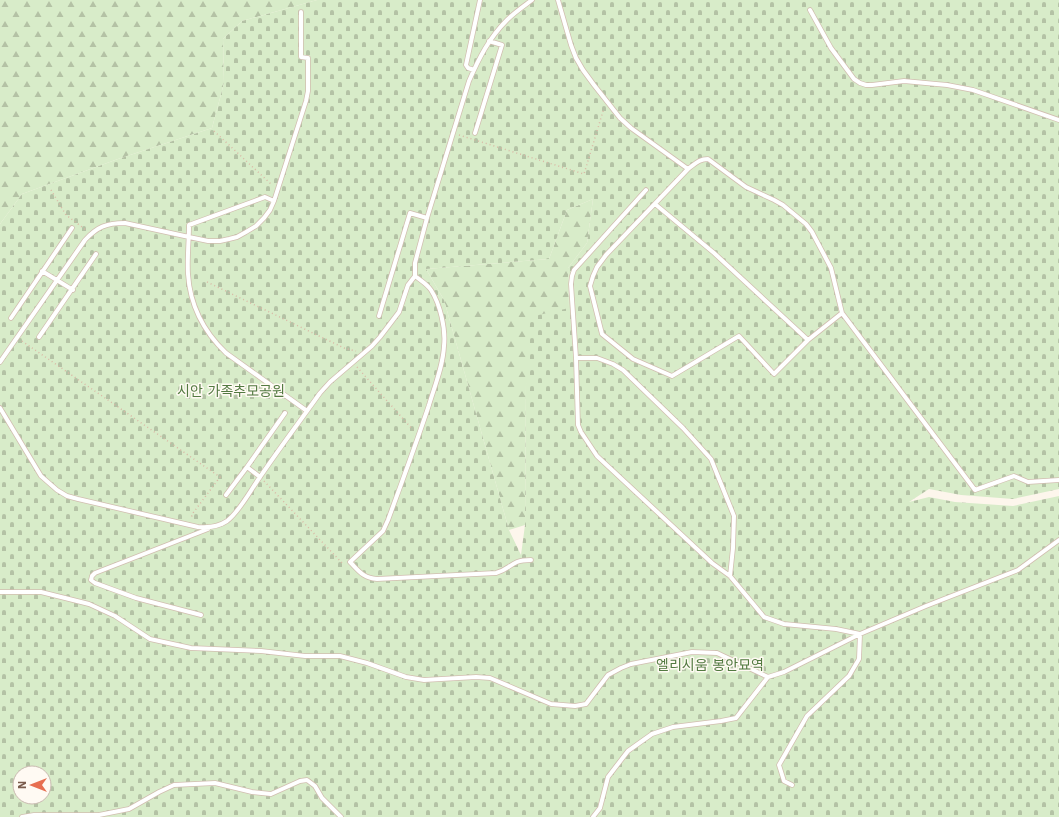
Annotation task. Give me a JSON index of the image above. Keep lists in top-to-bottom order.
{
  "parks": ["시안 가족추모공원", "엘리시움 봉안묘역"],
  "north": "left"
}
